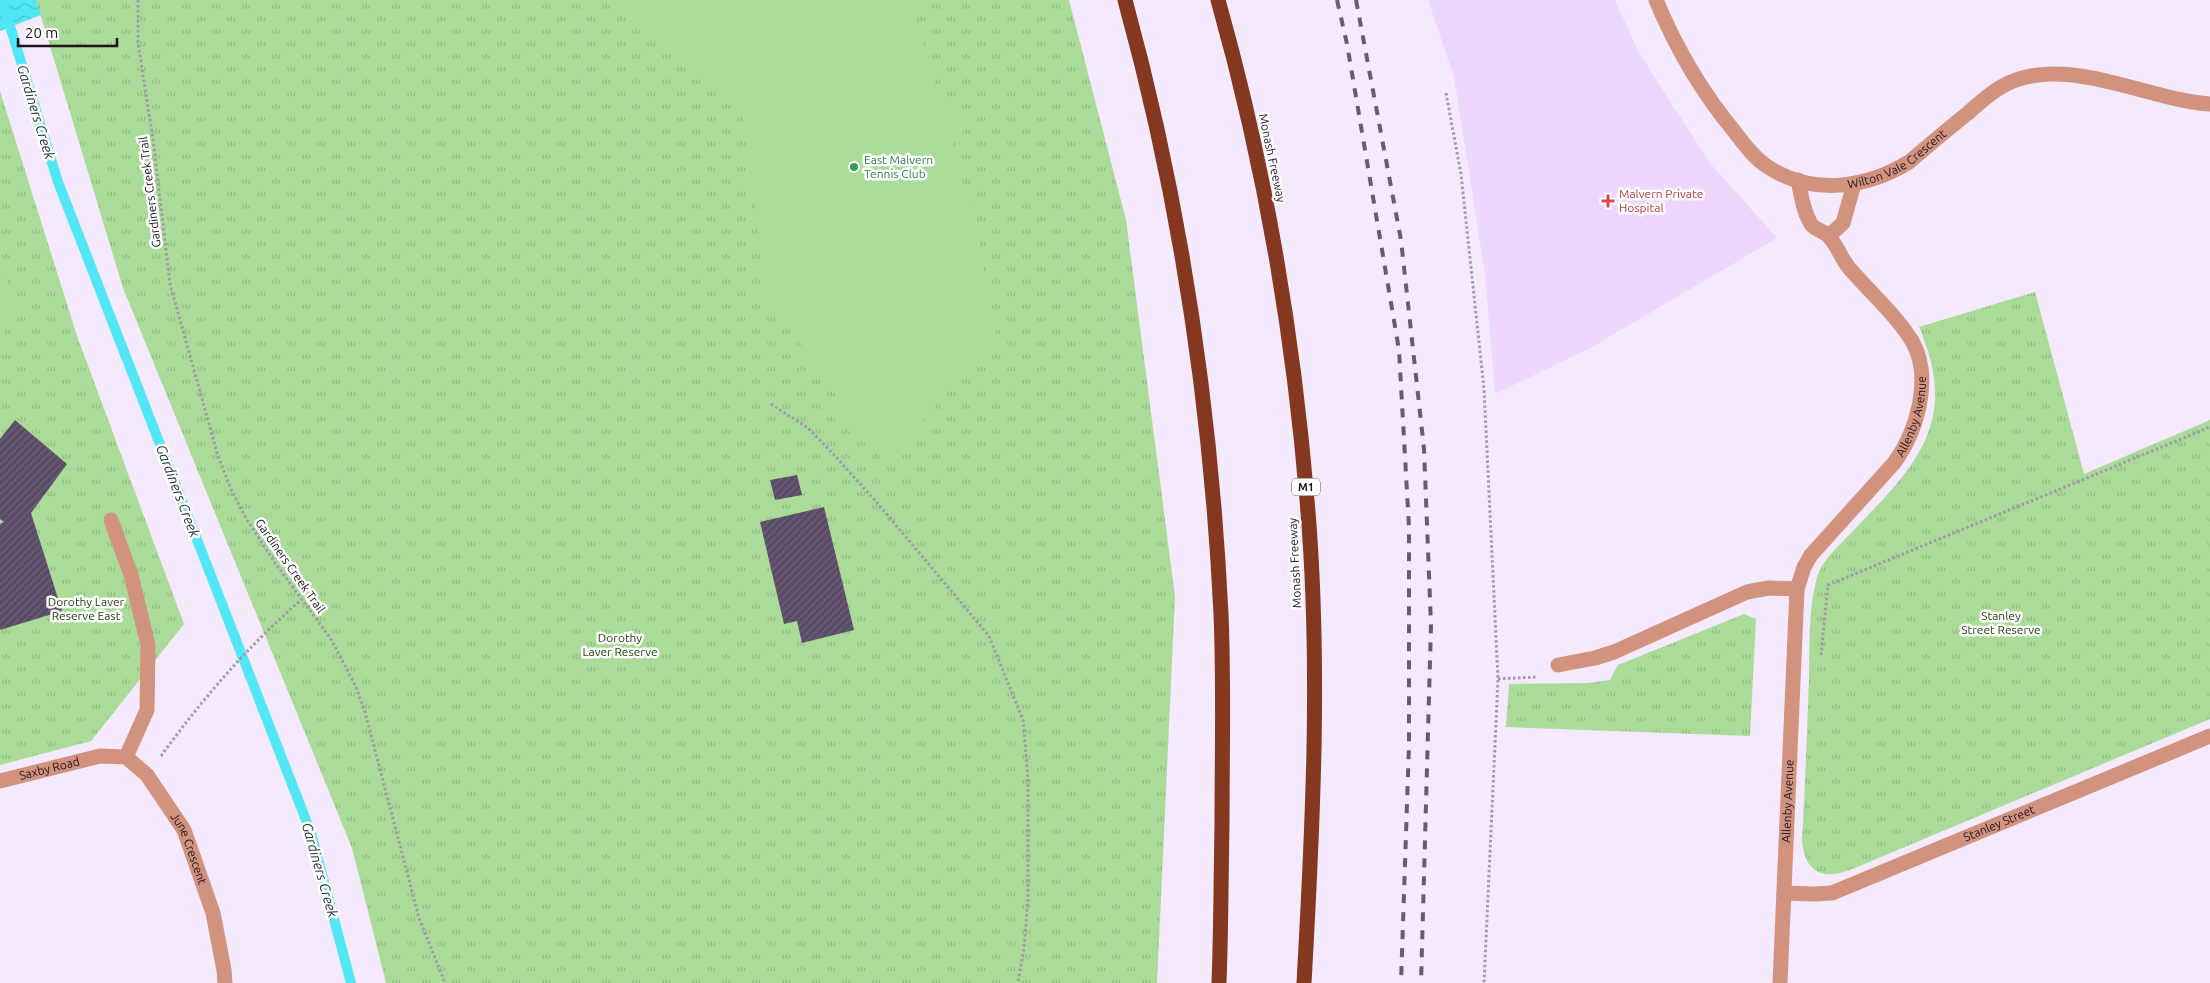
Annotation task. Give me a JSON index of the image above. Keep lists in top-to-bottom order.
{
  "streets": {
    "highway": ["Monash Freeway", "M1"],
    "street": [
      "Wilton Vale Crescent",
      "Allenby Avenue",
      "Saxby Road",
      "Stanley Street",
      "June Crescent"
    ],
    "path": ["Gardiners Creek Trail"]
  },
  "crossings": [
    ["Wilton Vale Crescent", "Allenby Avenue"],
    ["Allenby Avenue", "Stanley Street"],
    ["Saxby Road", "June Crescent"]
  ],
  "water": ["Gardiners Creek"],
  "parks": ["Dorothy Laver Reserve East", "Stanley Street Reserve", "Dorothy Laver Reserve"],
  "places": {
    "other": ["East Malvern Tennis Club"],
    "health": ["Malvern Private Hospital"]
  },
  "scale_bar": "20 m"
}
